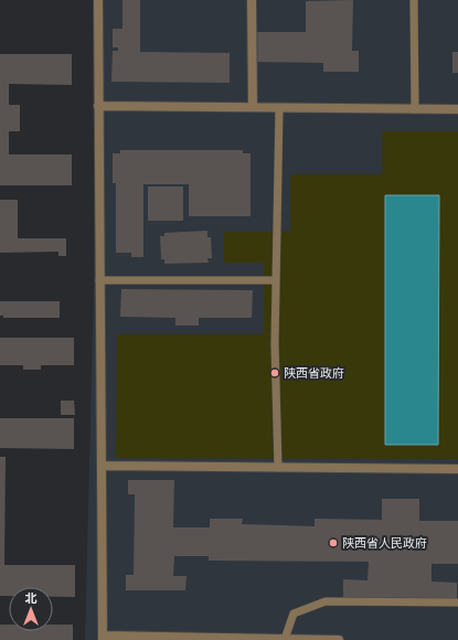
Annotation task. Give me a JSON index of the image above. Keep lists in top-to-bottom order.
{
  "places": ["陕西省政府", "陕西省人民政府"],
  "north": "top"
}
